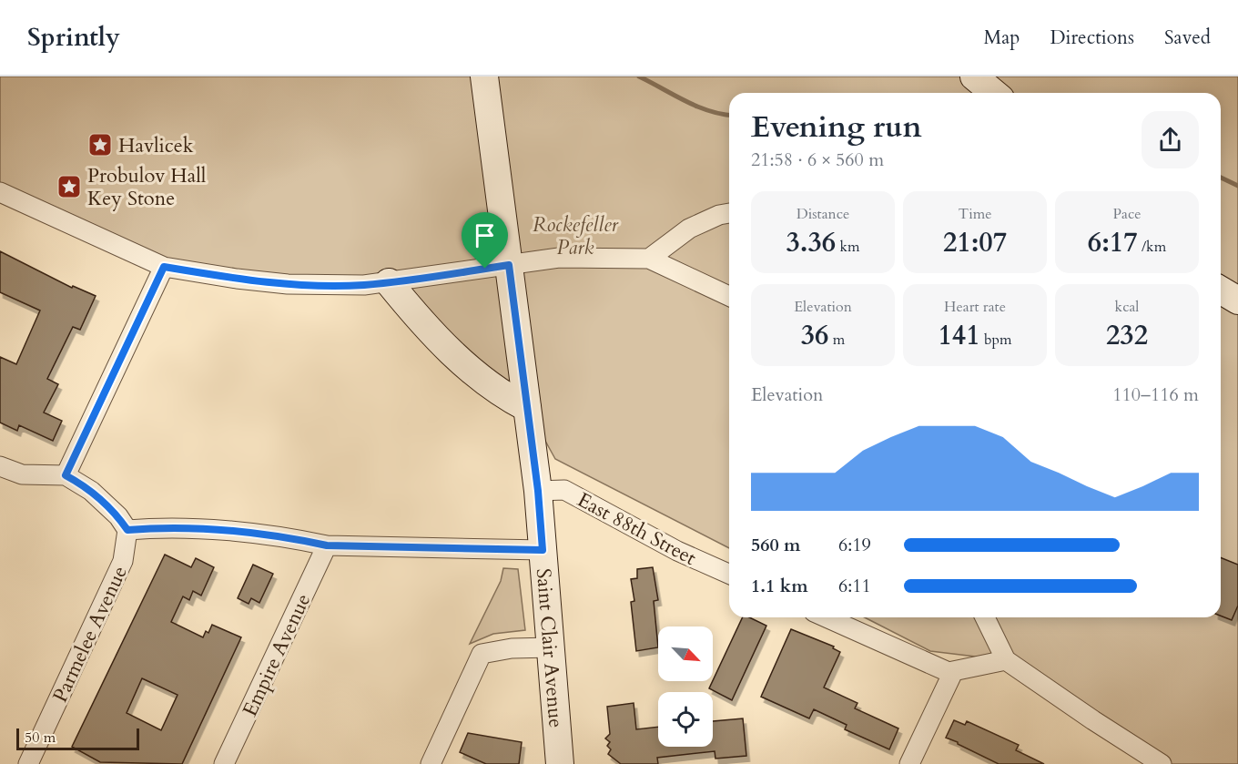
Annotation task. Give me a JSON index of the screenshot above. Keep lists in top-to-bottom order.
{
  "streets": {
    "main road": ["Saint Clair Avenue"],
    "street": ["East 88th Street", "Parmelee Avenue", "Empire Avenue"]
  },
  "crossings": [
    ["East 88th Street", "Saint Clair Avenue"]
  ],
  "parks": ["Rockefeller Park"],
  "places": {
    "place": ["Havlicek", "Probulov Hall Key Stone"]
  },
  "scale_bar": "50 m",
  "north": "bottom right",
  "page": {
    "header": "Sprintly",
    "nav": ["Map", "Directions", "Saved"],
    "heading": ["Evening run", "21:58 · 6 × 560 m"],
    "stats": [
      ["Distance", "3.36 km"],
      ["Time", "21:07"],
      ["Pace", "6:17 /km"],
      ["Elevation", "36 m"],
      ["Heart rate", "141 bpm"],
      ["kcal", "232"]
    ],
    "chart": ["Elevation", "110–116 m"],
    "list": [
      {
        "name": "560 m",
        "note": "6:19"
      },
      {
        "name": "1.1 km",
        "note": "6:11"
      }
    ],
    "scale": "50 m"
  }
}
